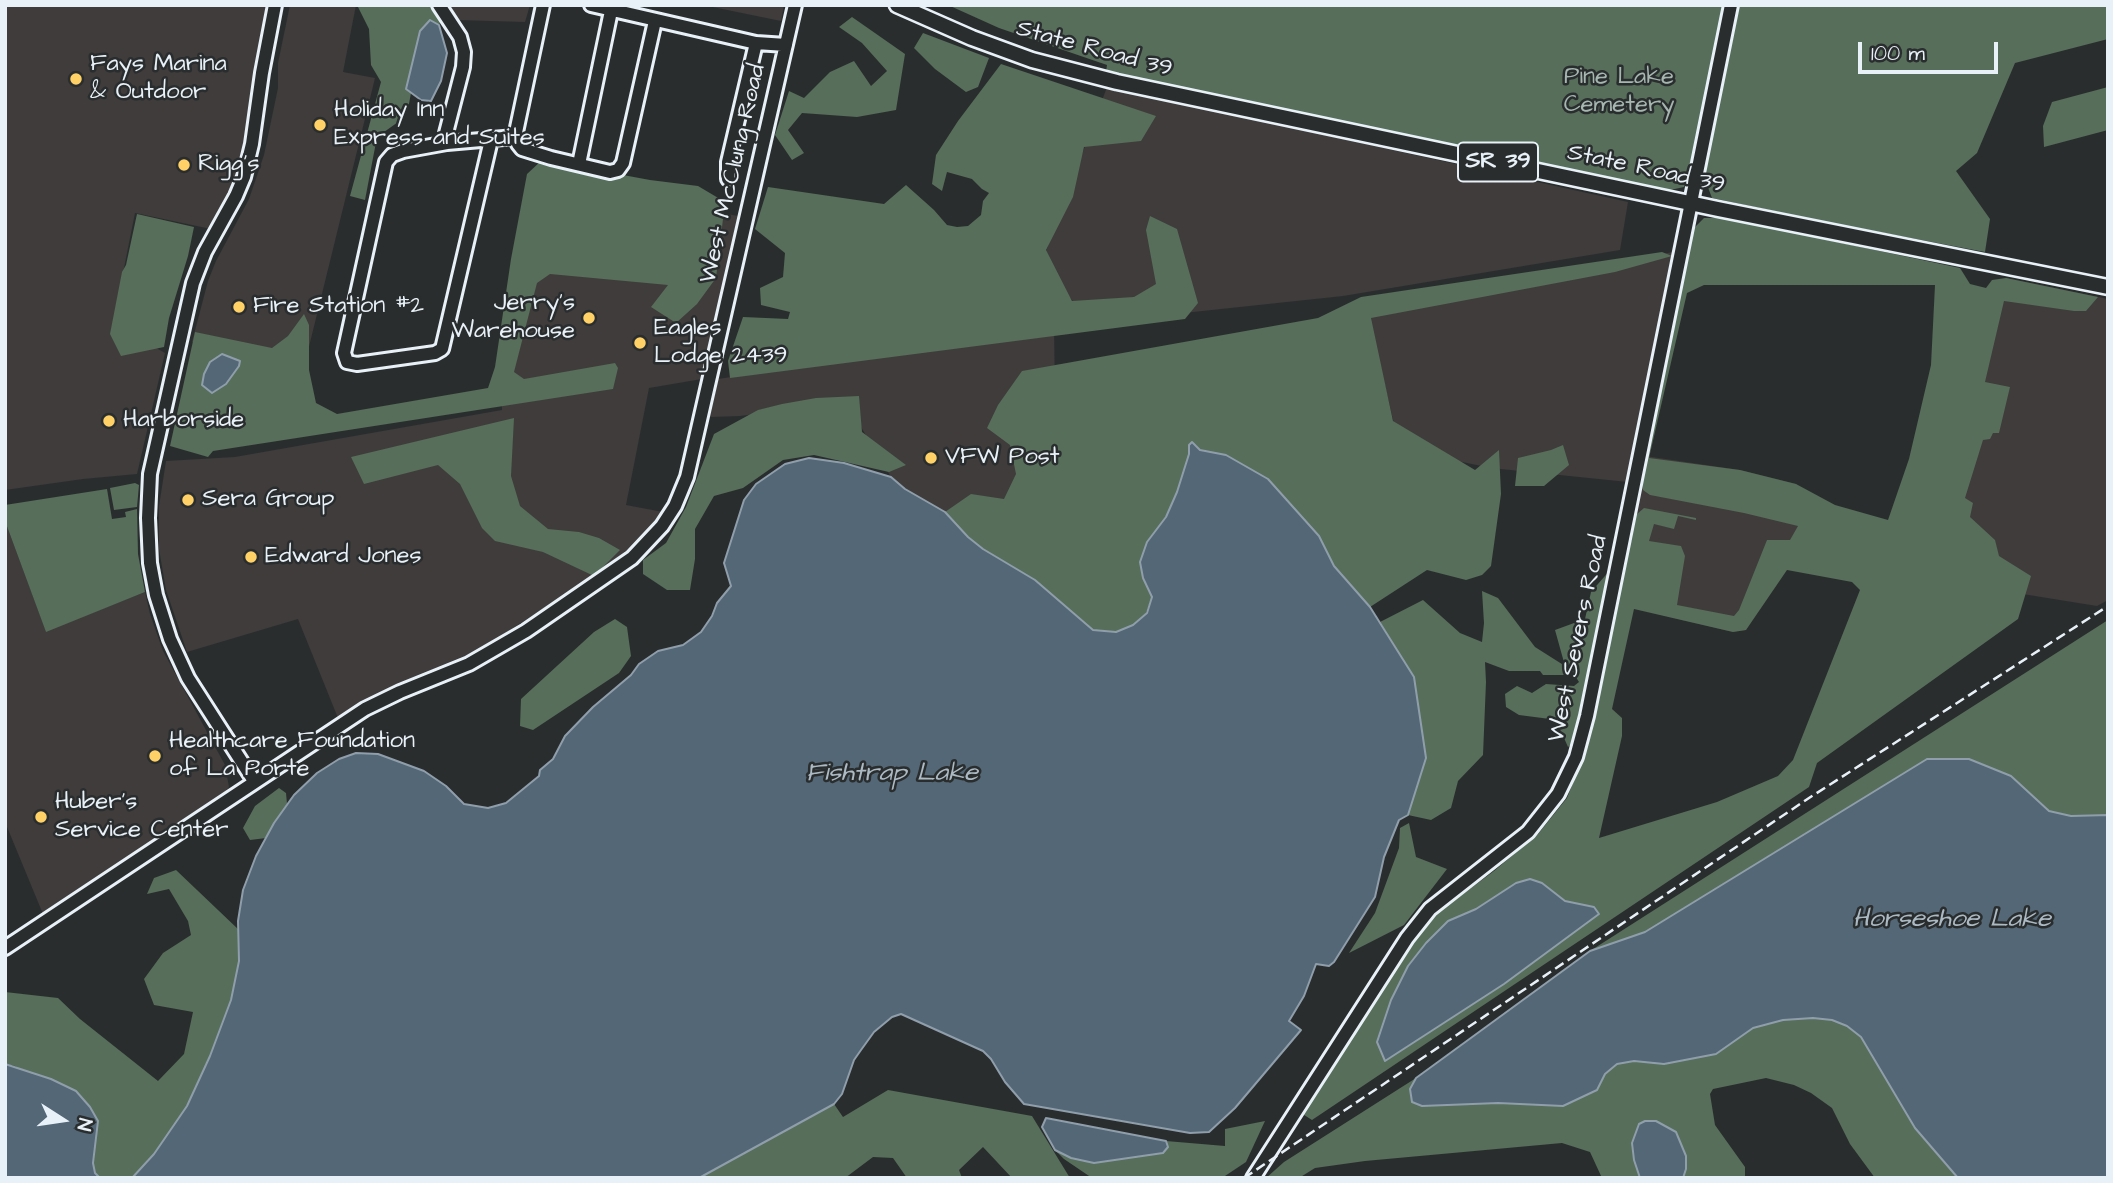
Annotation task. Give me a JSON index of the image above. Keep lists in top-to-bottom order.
{
  "streets": {
    "main road": ["State Road 39", "SR 39"],
    "street": ["West McClung Road", "West Severs Road"]
  },
  "crossings": [
    ["State Road 39", "West Severs Road"]
  ],
  "water": ["Fishtrap Lake", "Horseshoe Lake"],
  "parks": ["Pine Lake Cemetery"],
  "places": [
    "Fays Marina & Outdoor",
    "Holiday Inn Express and Suites",
    "Rigg's",
    "Fire Station #2",
    "Jerry's Warehouse",
    "Eagles Lodge 2439",
    "Harborside",
    "VFW Post",
    "Sera Group",
    "Edward Jones",
    "Healthcare Foundation of La Porte",
    "Huber's Service Center"
  ],
  "scale_bar": "100 m",
  "north": "right"
}
